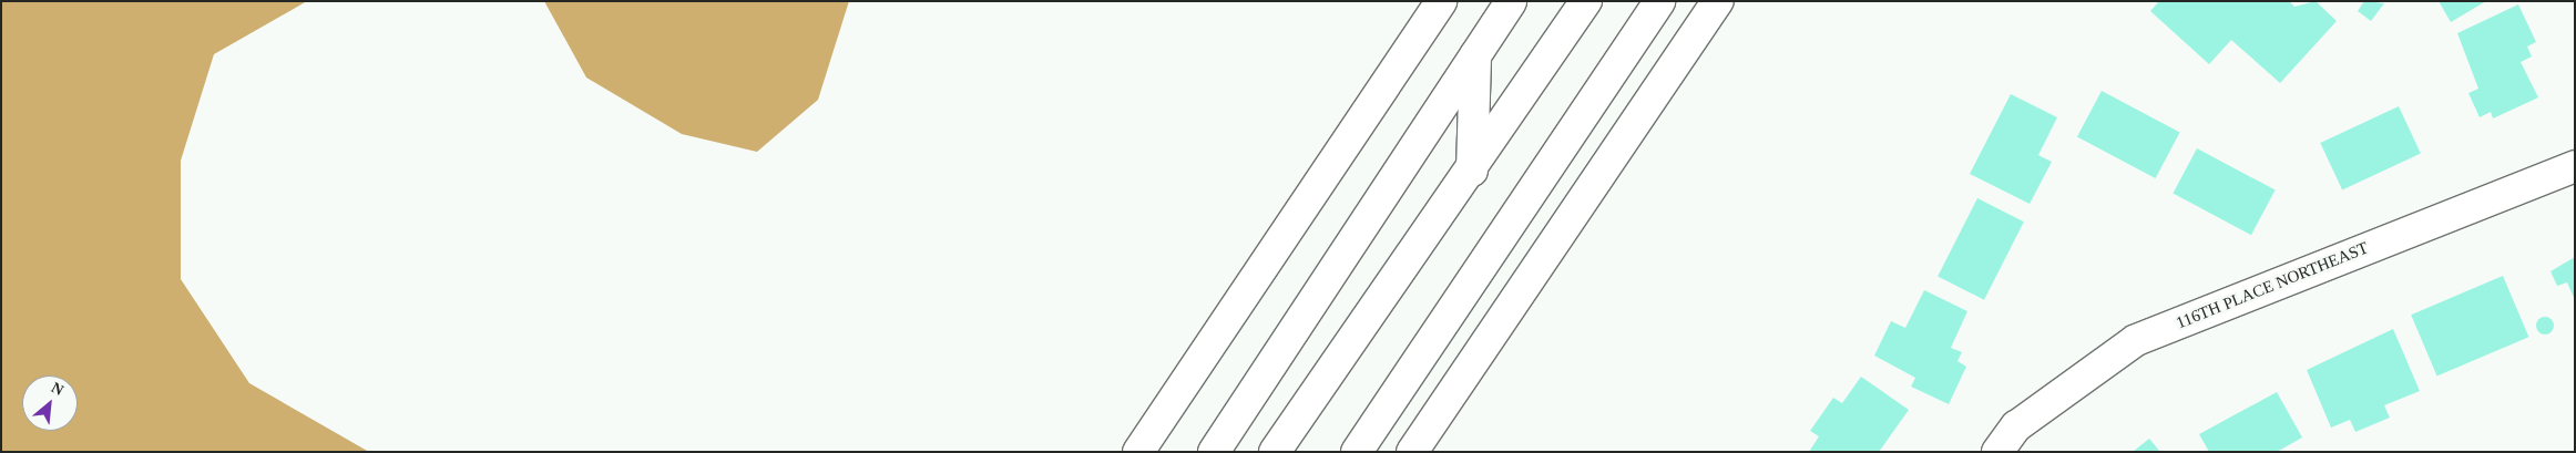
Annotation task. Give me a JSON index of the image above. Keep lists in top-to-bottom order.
{
  "streets": {
    "main road": ["116TH PLACE NORTHEAST"]
  },
  "north": "top right"
}
